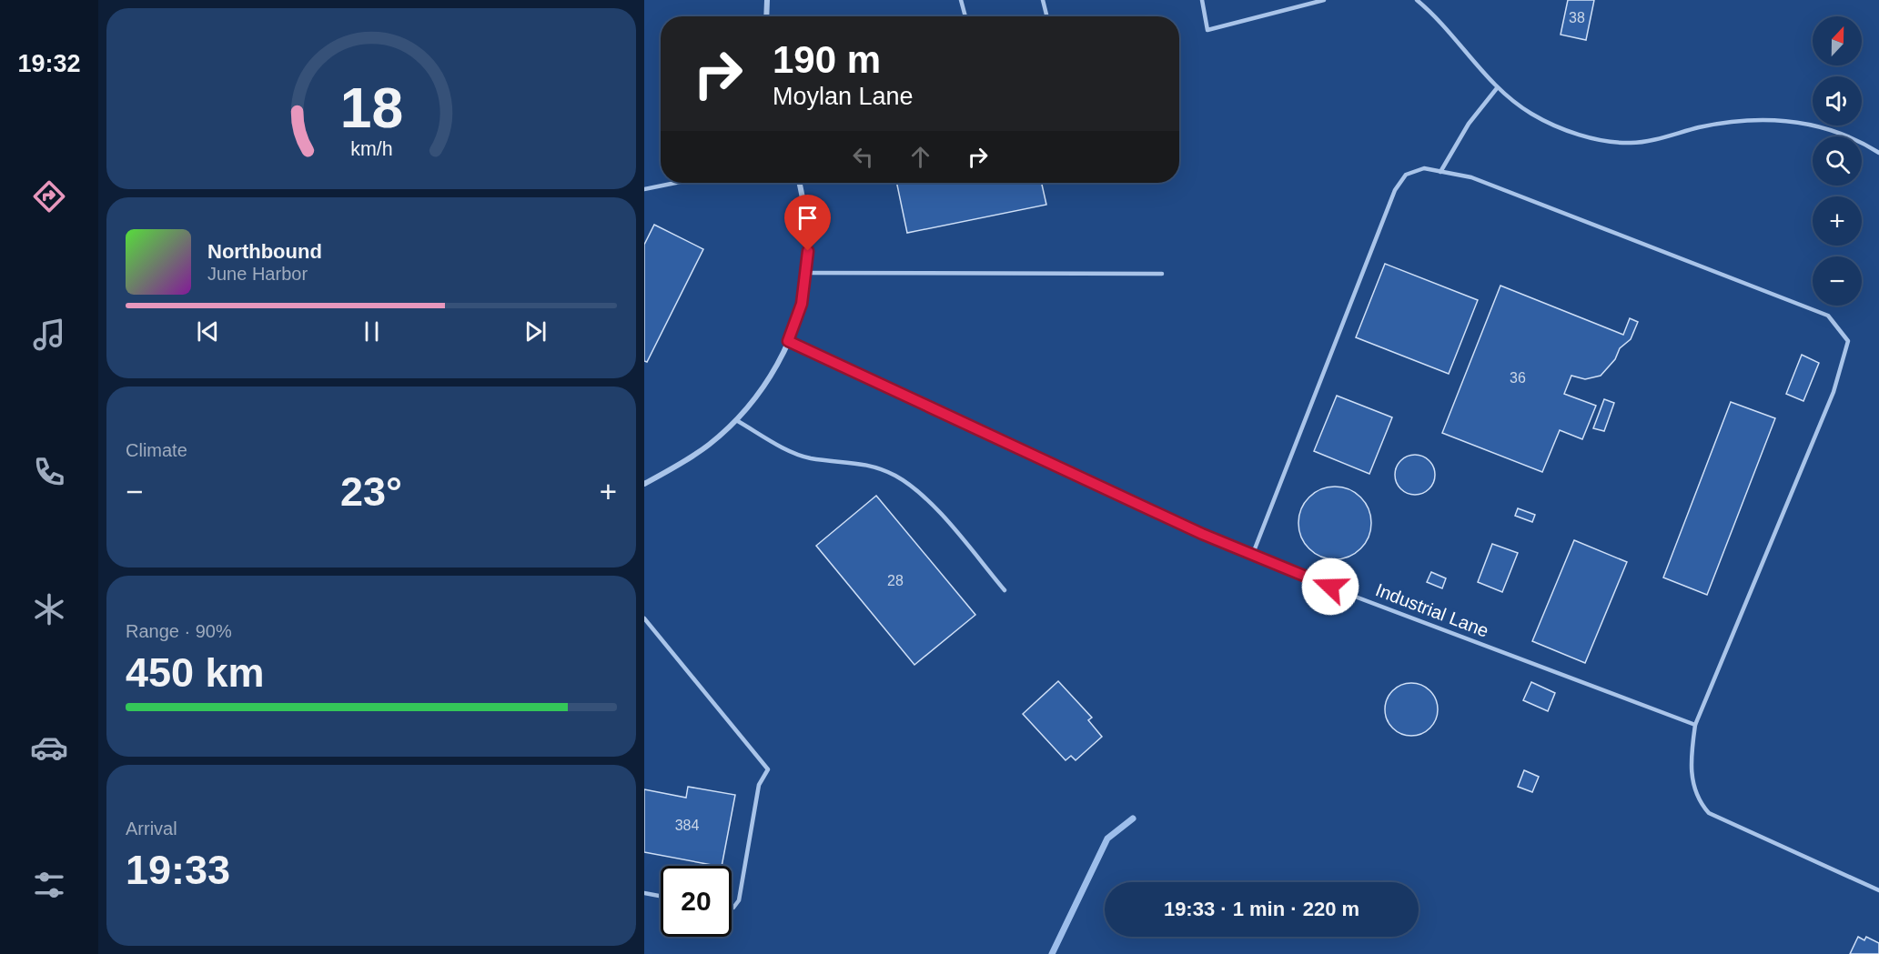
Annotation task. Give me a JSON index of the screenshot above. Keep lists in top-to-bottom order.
{
  "streets": {
    "lane": ["Industrial Lane"]
  },
  "house_numbers": [
    "38",
    "36",
    "28",
    "384"
  ],
  "north": "top",
  "page": {
    "tabs": "19:32",
    "map_buttons": ["+", "−"],
    "turn": ["190 m", "Moylan Lane"],
    "song": ["Northbound", "June Harbor"],
    "tile": [
      "Climate",
      ["Range · 90%", "450 km"],
      ["Arrival", "19:33"]
    ],
    "heat": ["−", "23°", "+"],
    "limit": "20",
    "trip": "19:33 · 1 min · 220 m",
    "gauge": ["18", "km/h"]
  }
}
